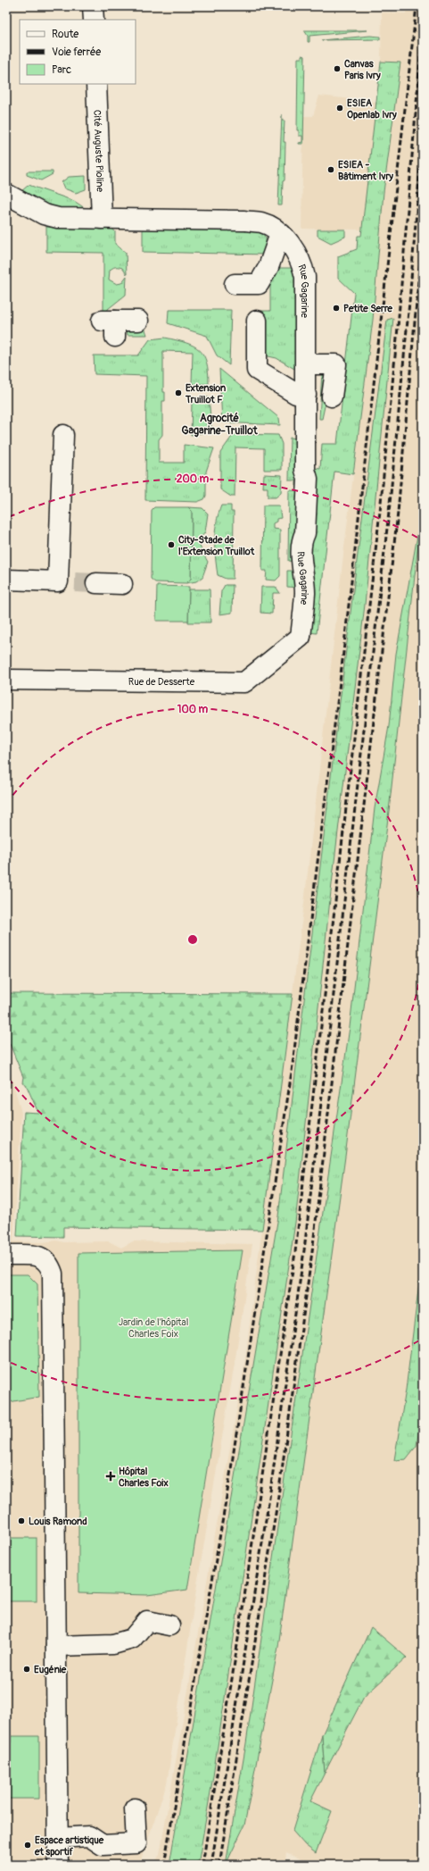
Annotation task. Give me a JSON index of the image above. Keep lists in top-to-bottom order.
{
  "streets": {
    "street": ["Cité Auguste Pioline", "Rue Gagarine", "Rue de Desserte"]
  },
  "crossings": [
    ["Cité Auguste Pioline", "Rue Gagarine"],
    ["Rue Gagarine", "Rue de Desserte"]
  ],
  "districts": ["Agrocité Gagarine-Truillot"],
  "parks": ["Jardin de l'hôpital Charles Foix"],
  "places": {
    "other": [
      "Canvas Paris Ivry",
      "ESIEA Openlab Ivry",
      "ESIEA - Bâtiment Ivry",
      "Petite Serre",
      "Extension Truillot F",
      "City-Stade de l'Extension Truillot",
      "Louis Ramond",
      "Eugénie",
      "Espace artistique et sportif"
    ],
    "health": ["Hôpital Charles Foix"]
  },
  "legend": ["Route", "Voie ferrée", "Parc"],
  "rings": ["200 m", "100 m"]
}
